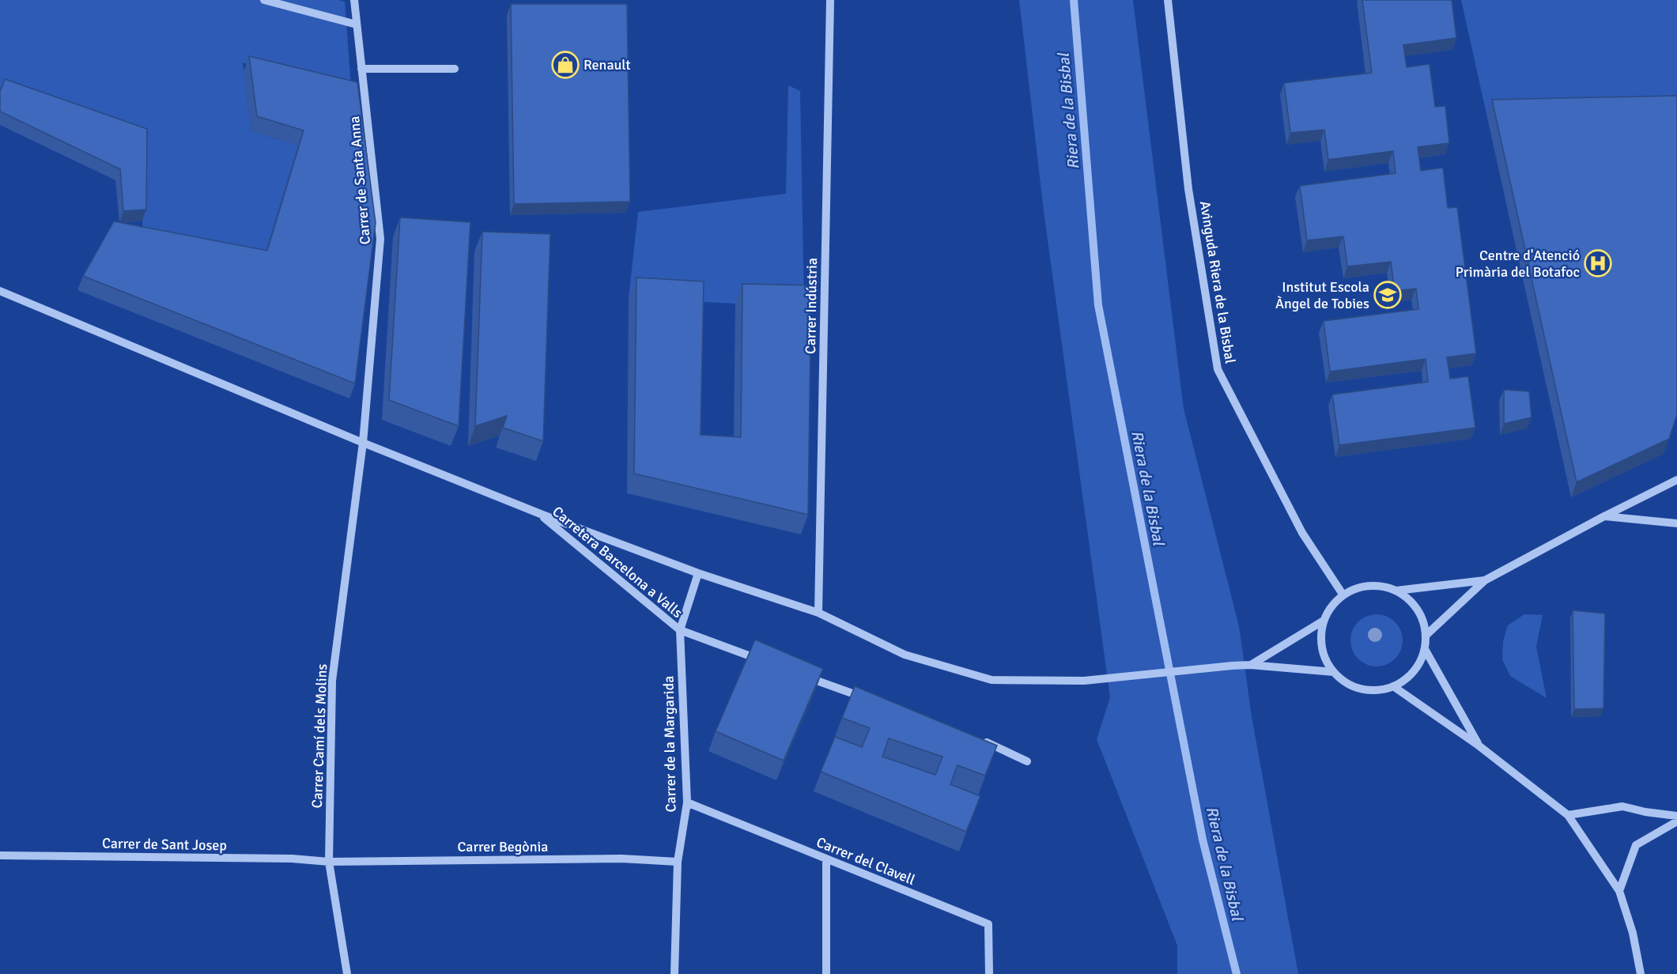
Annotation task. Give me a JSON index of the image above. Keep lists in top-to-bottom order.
{
  "streets": {
    "street": [
      "Carrer de Santa Anna",
      "Avinguda Riera de la Bisbal",
      "Carrer Indústria",
      "Carretera Barcelona a Valls",
      "Carrer Camí dels Molins",
      "Carrer de la Margarida",
      "Carrer de Sant Josep",
      "Carrer Begònia",
      "Carrer del Clavell"
    ]
  },
  "crossings": [
    ["Carrer de Santa Anna", "Carrer Camí dels Molins"],
    ["Carretera Barcelona a Valls", "Carrer de la Margarida"],
    ["Carrer Camí dels Molins", "Carrer de Sant Josep"],
    ["Carrer Camí dels Molins", "Carrer Begònia"],
    ["Carrer de la Margarida", "Carrer Begònia"],
    ["Carrer de la Margarida", "Carrer del Clavell"],
    ["Carrer de Sant Josep", "Carrer Begònia"]
  ],
  "water": ["Riera de la Bisbal"],
  "places": {
    "shop": ["Renault"],
    "hospital": ["Centre d'Atenció Primària del Botafoc"],
    "school or university": ["Institut Escola Àngel de Tobies"]
  }
}
